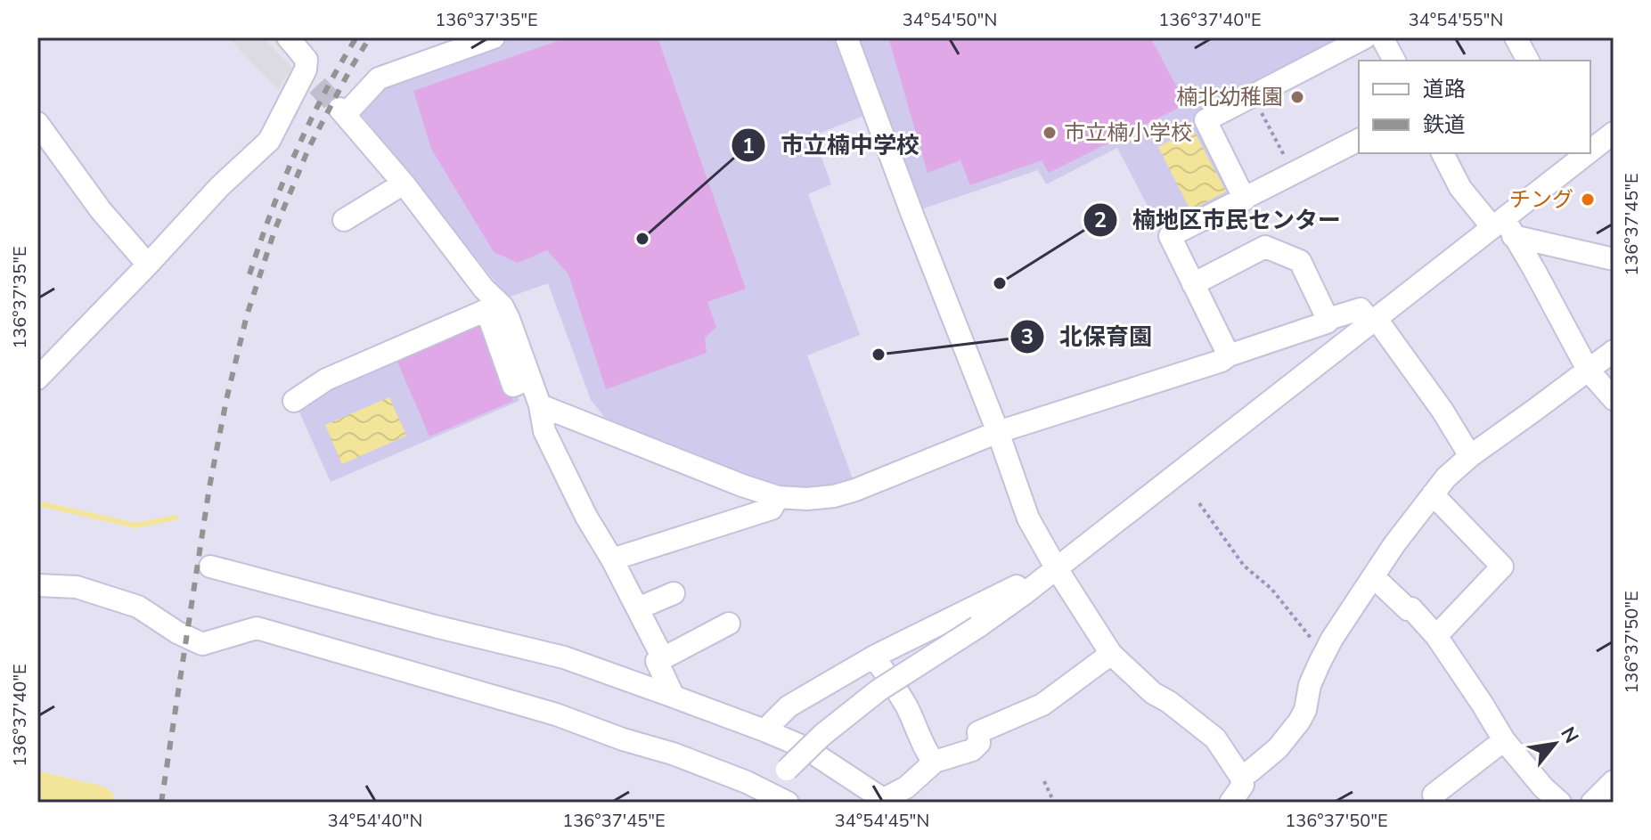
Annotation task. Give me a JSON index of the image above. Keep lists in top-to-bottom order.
{
  "places": [
    "楠北幼稚園",
    "市立楠小学校",
    "チング",
    "市立楠中学校",
    "楠地区市民センター",
    "北保育園"
  ],
  "legend": ["道路", "鉄道"],
  "north": "top right",
  "coordinates": [
    "136°37'35\"E",
    "34°54'50\"N",
    "136°37'40\"E",
    "34°54'55\"N",
    "136°37'45\"E",
    "136°37'50\"E",
    "34°54'40\"N",
    "34°54'45\"N"
  ]
}
